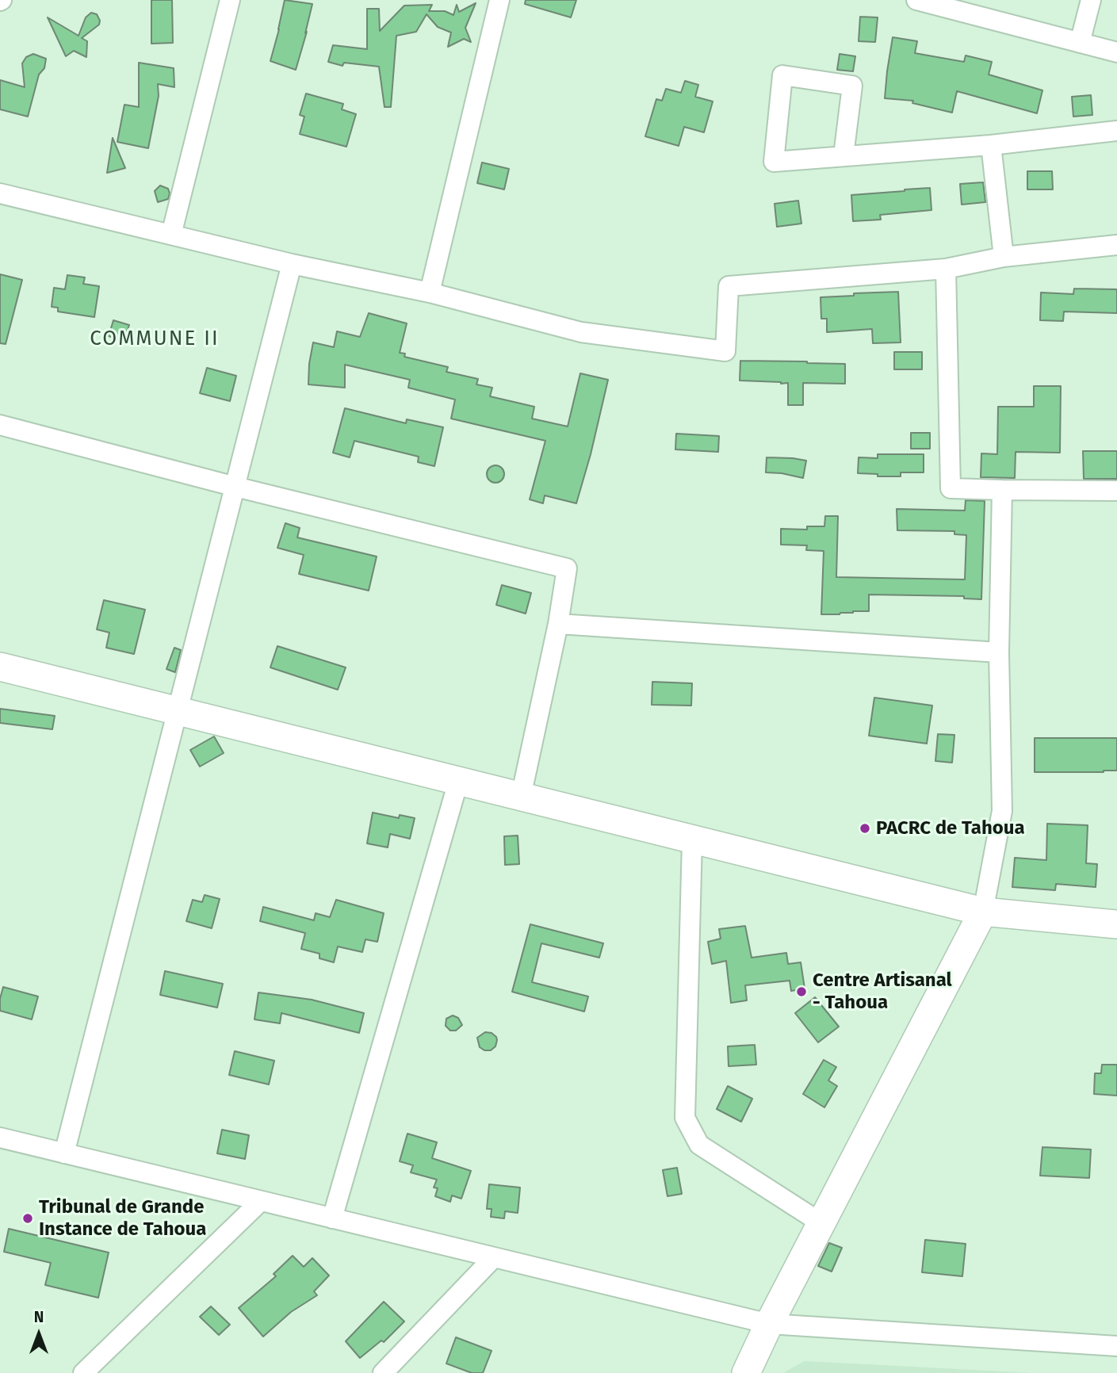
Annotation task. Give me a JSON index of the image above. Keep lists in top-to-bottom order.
{
  "districts": ["COMMUNE II"],
  "places": ["PACRC de Tahoua", "Centre Artisanal - Tahoua", "Tribunal de Grande Instance de Tahoua"],
  "north": "top"
}
